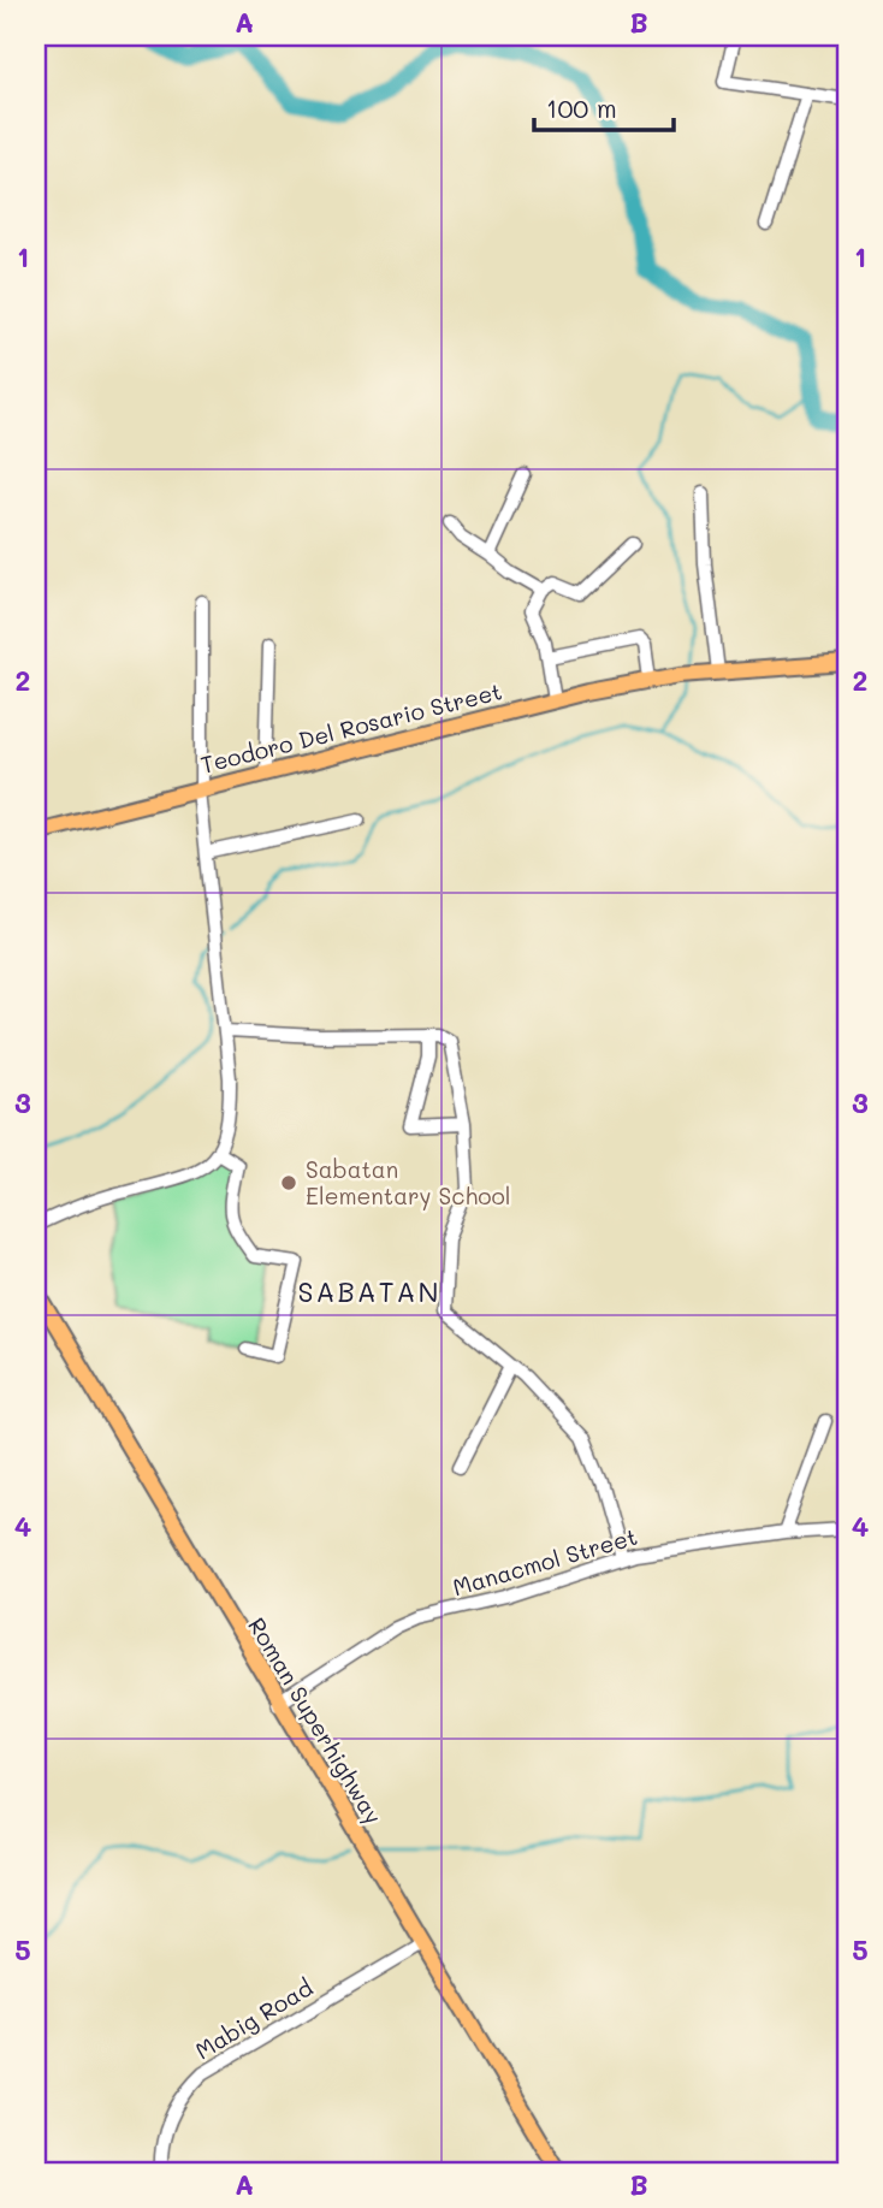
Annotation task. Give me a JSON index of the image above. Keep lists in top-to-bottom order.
{
  "streets": {
    "main road": ["Teodoro Del Rosario Street", "Roman Superhighway"],
    "street": ["Manacmol Street", "Mabig Road"]
  },
  "crossings": [
    ["Manacmol Street", "Roman Superhighway"],
    ["Roman Superhighway", "Mabig Road"]
  ],
  "districts": ["SABATAN"],
  "places": ["Sabatan Elementary School"],
  "scale_bar": "100 m",
  "grid": {
    "columns": ["A", "B"],
    "rows": [
      "1",
      "2",
      "3",
      "4",
      "5"
    ]
  }
}
